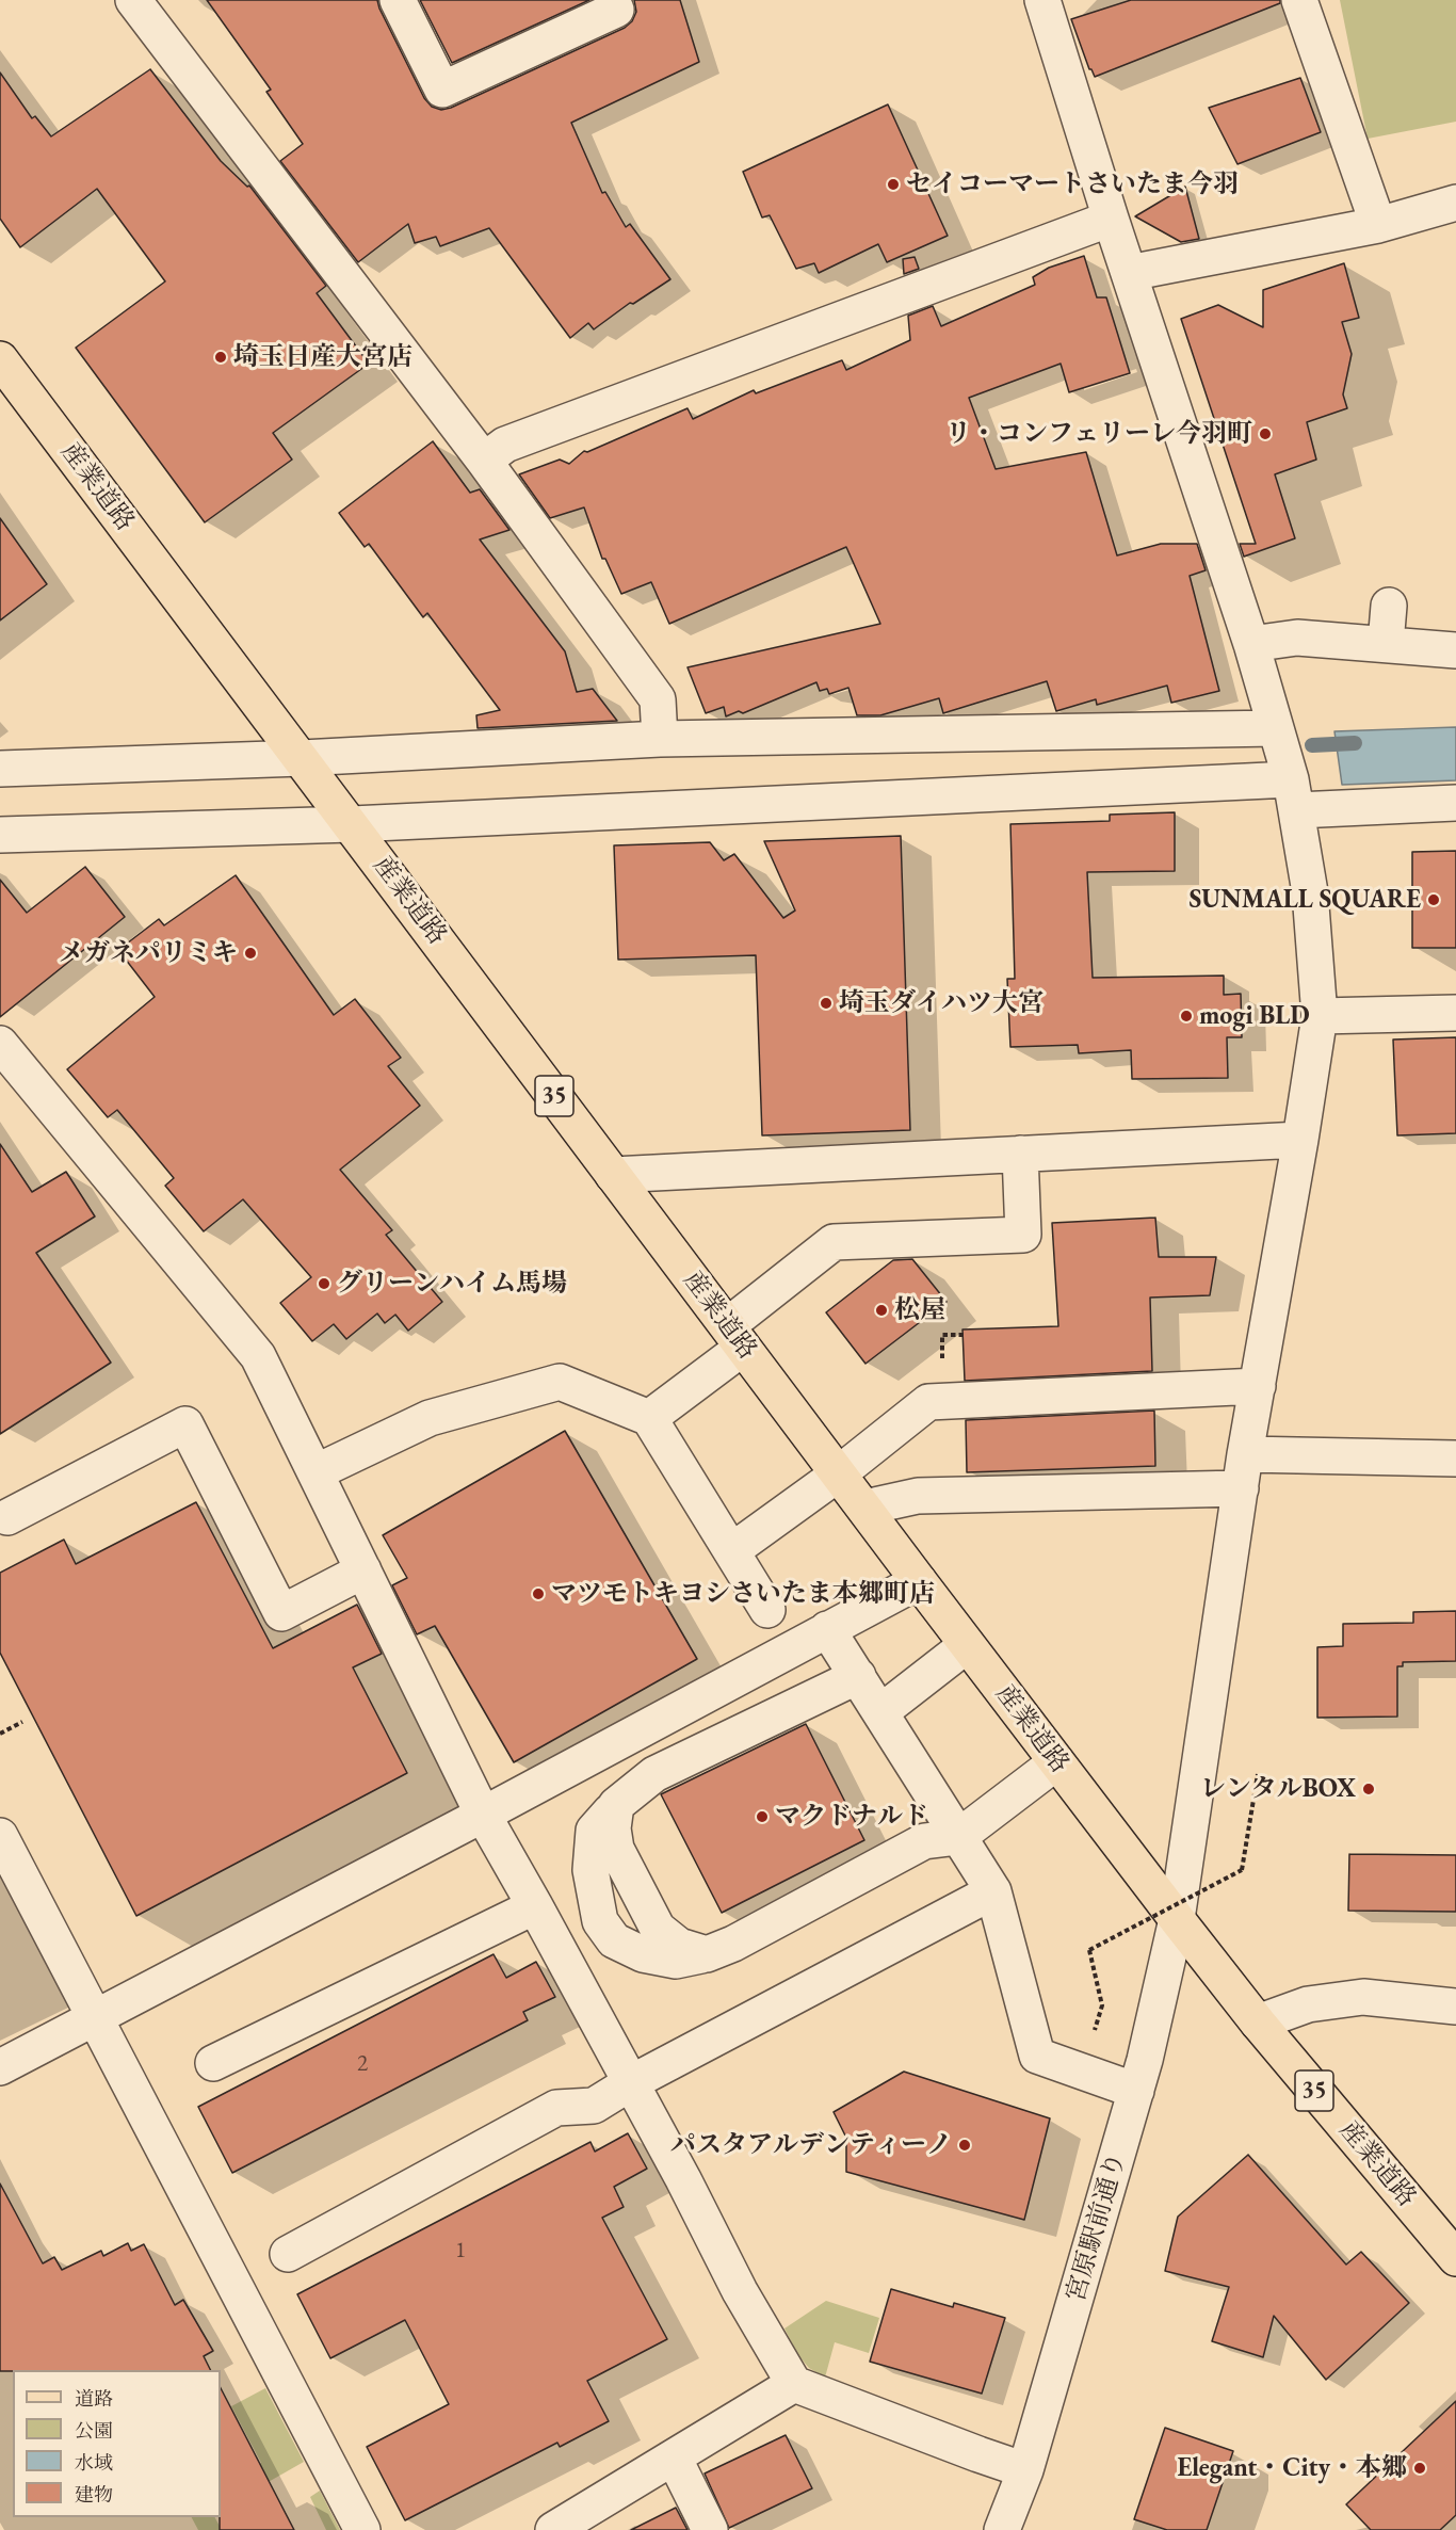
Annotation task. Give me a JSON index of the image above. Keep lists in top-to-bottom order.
{
  "streets": {
    "main road": ["産業道路", "35"],
    "street": ["宮原駅前通り"]
  },
  "crossings": [
    ["産業道路", "宮原駅前通り"]
  ],
  "places": [
    "セイコーマートさいたま今羽",
    "埼玉日産大宮店",
    "リ・コンフェリーレ今羽町",
    "SUNMALL SQUARE",
    "メガネパリミキ",
    "埼玉ダイハツ大宮",
    "mogi BLD",
    "グリーンハイム馬場",
    "松屋",
    "マツモトキヨシさいたま本郷町店",
    "レンタルBOX",
    "マクドナルド",
    "パスタアルデンティーノ",
    "Elegant・City・本郷"
  ],
  "house_numbers": ["2", "1"],
  "legend": [
    "道路",
    "公園",
    "水域",
    "建物"
  ]
}
